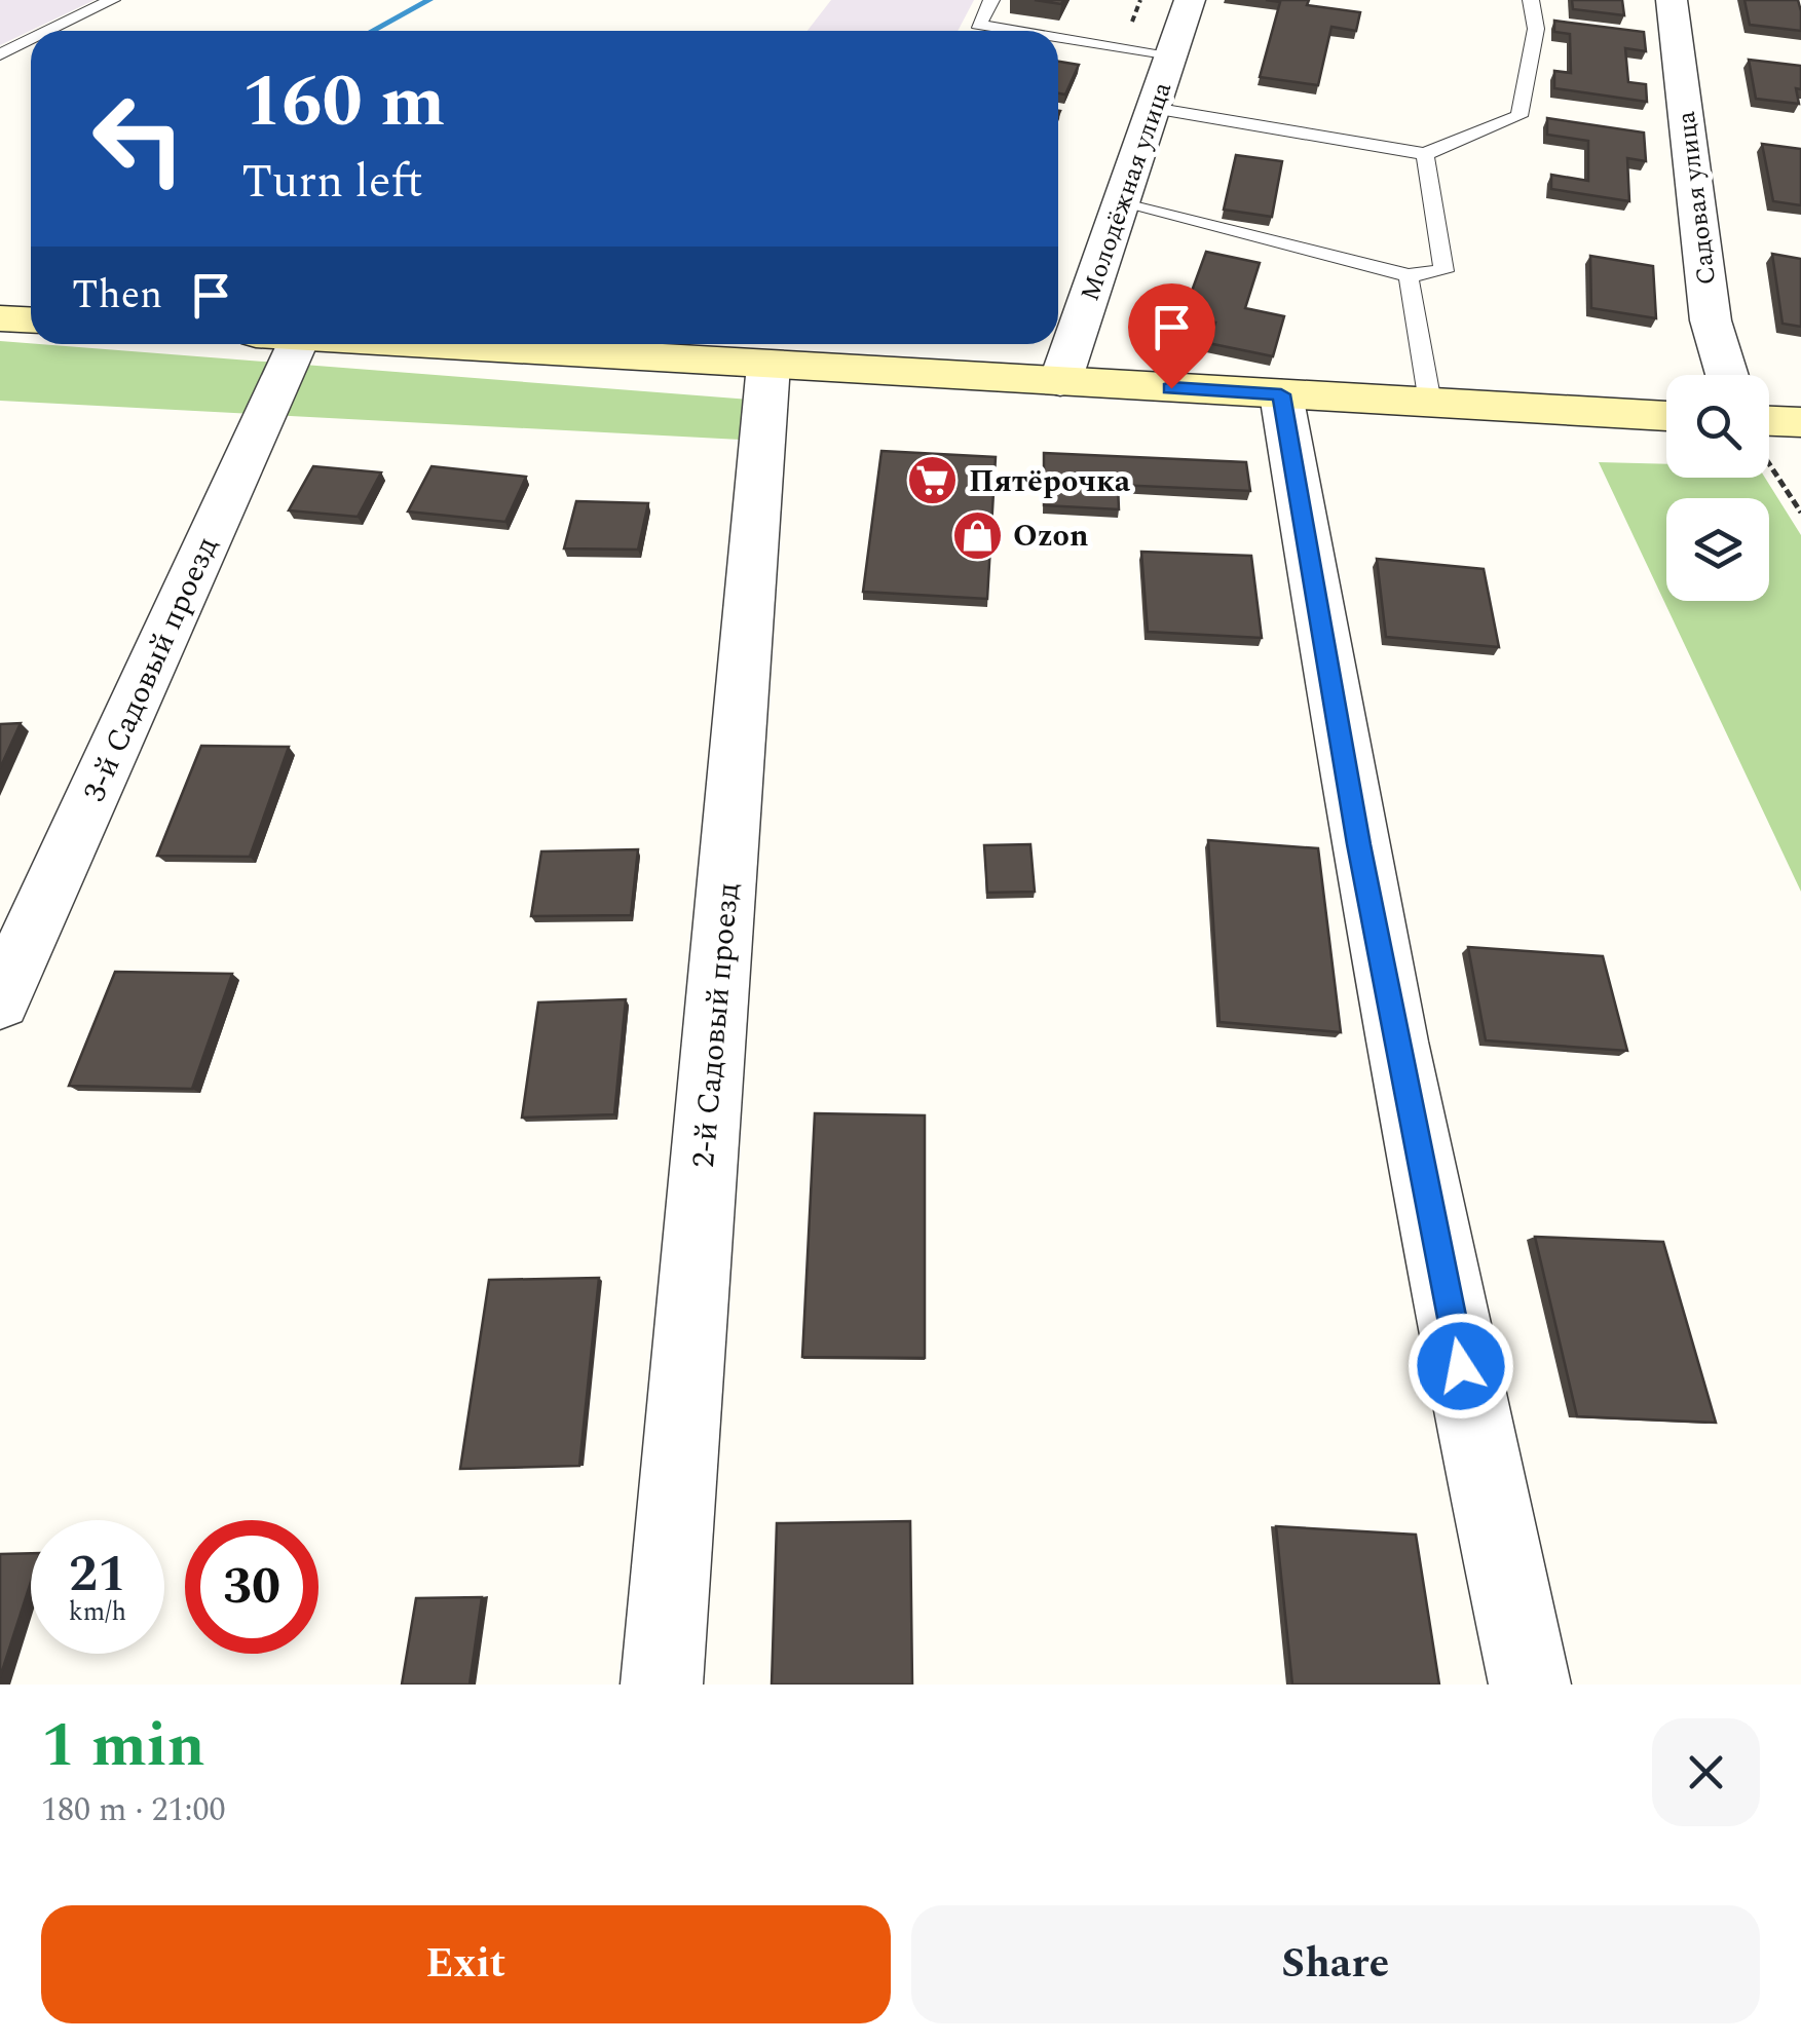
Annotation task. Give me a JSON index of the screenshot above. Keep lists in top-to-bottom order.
{
  "streets": {
    "street": [
      "Молодёжная улица",
      "Садовая улица",
      "3-й Садовый проезд",
      "2-й Садовый проезд"
    ]
  },
  "places": {
    "supermarket": ["Пятёрочка"],
    "shop": ["Ozon"]
  },
  "page": {
    "turn": ["160 m", "Turn left"],
    "then": "Then",
    "speed": "21 km/h",
    "limit": "30",
    "heading": ["1 min", "180 m · 21:00"],
    "buttons": ["Exit", "Share"]
  }
}
